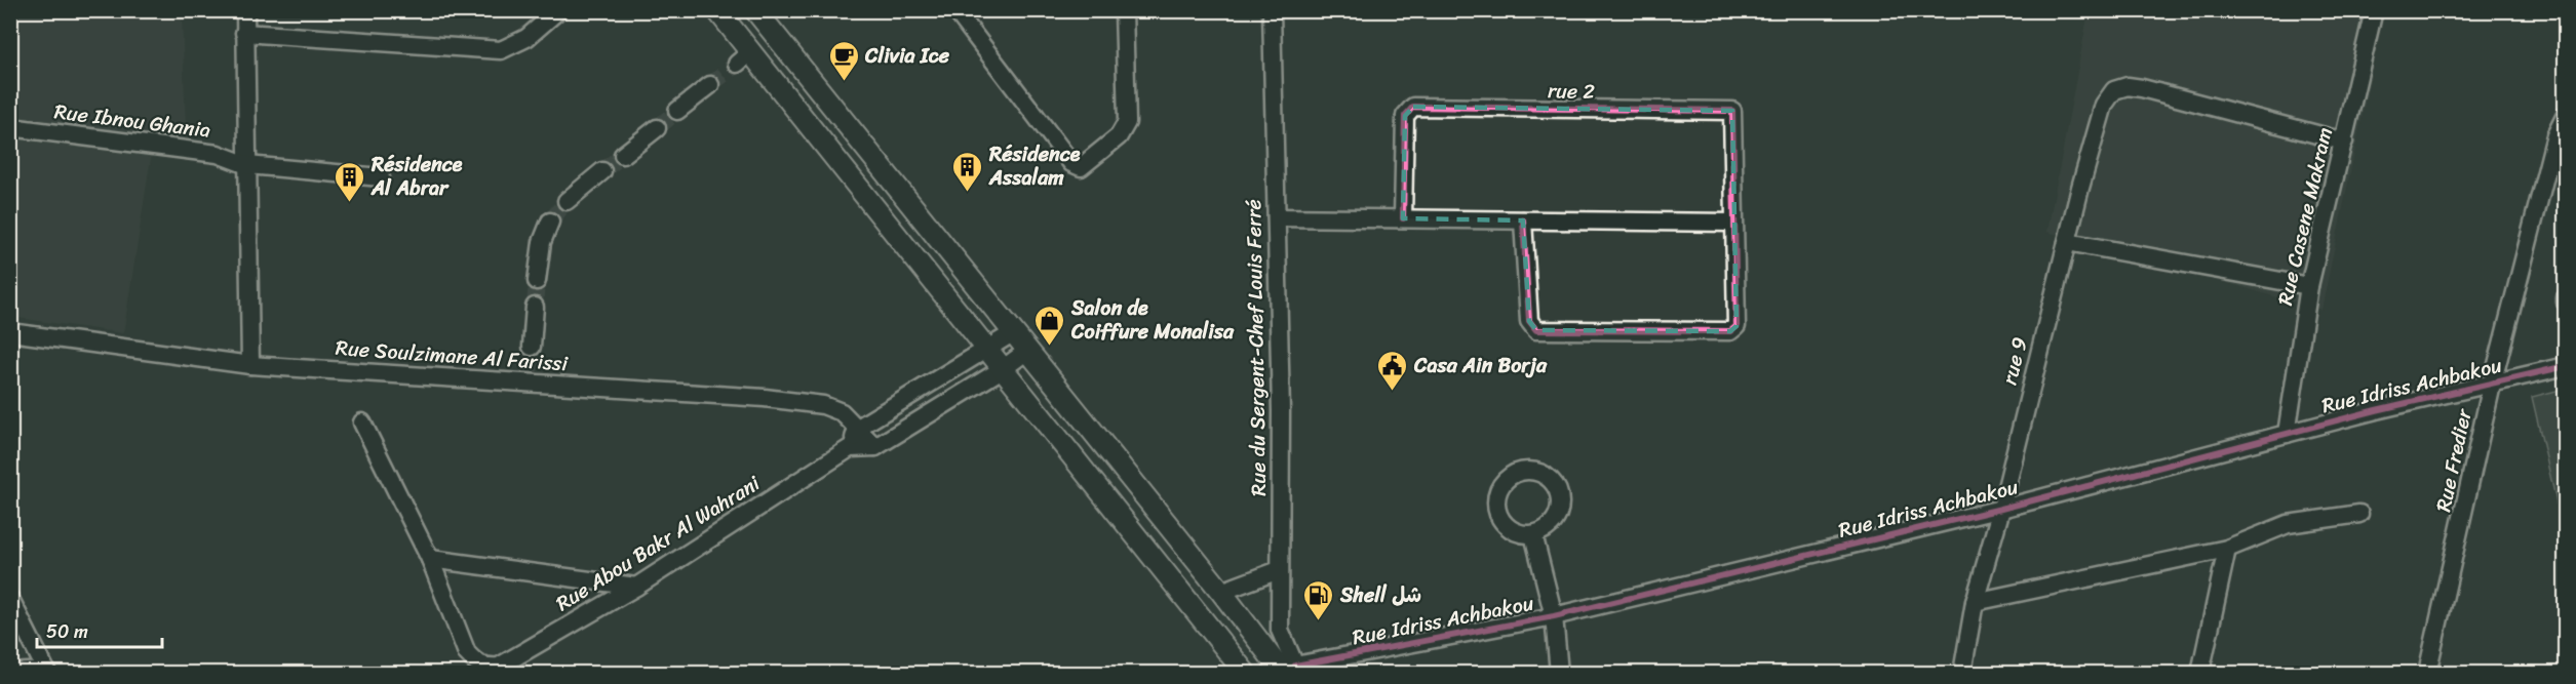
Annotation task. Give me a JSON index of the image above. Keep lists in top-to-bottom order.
{
  "streets": {
    "street": [
      "rue 2",
      "Rue Ibnou Ghania",
      "Rue Casene Makram",
      "Rue du Sergent-Chef Louis Ferré",
      "Rue Soulzimane Al Farissi",
      "rue 9",
      "Rue Idriss Achbakou",
      "Rue Fredier",
      "Rue Abou Bakr Al Wahrani"
    ]
  },
  "crossings": [
    ["Rue Casene Makram", "rue 9"],
    ["Rue Casene Makram", "Rue Idriss Achbakou"],
    ["Rue du Sergent-Chef Louis Ferré", "Rue Idriss Achbakou"],
    ["rue 9", "Rue Idriss Achbakou"],
    ["Rue Idriss Achbakou", "Rue Fredier"]
  ],
  "places": {
    "cafe": ["Clivia Ice"],
    "building": ["Résidence Assalam", "Résidence Al Abrar"],
    "shop": ["Salon de Coiffure Monalisa"],
    "public building": ["Casa Ain Borja"],
    "fuel station": ["Shell شل"]
  },
  "scale_bar": "50 m"
}
